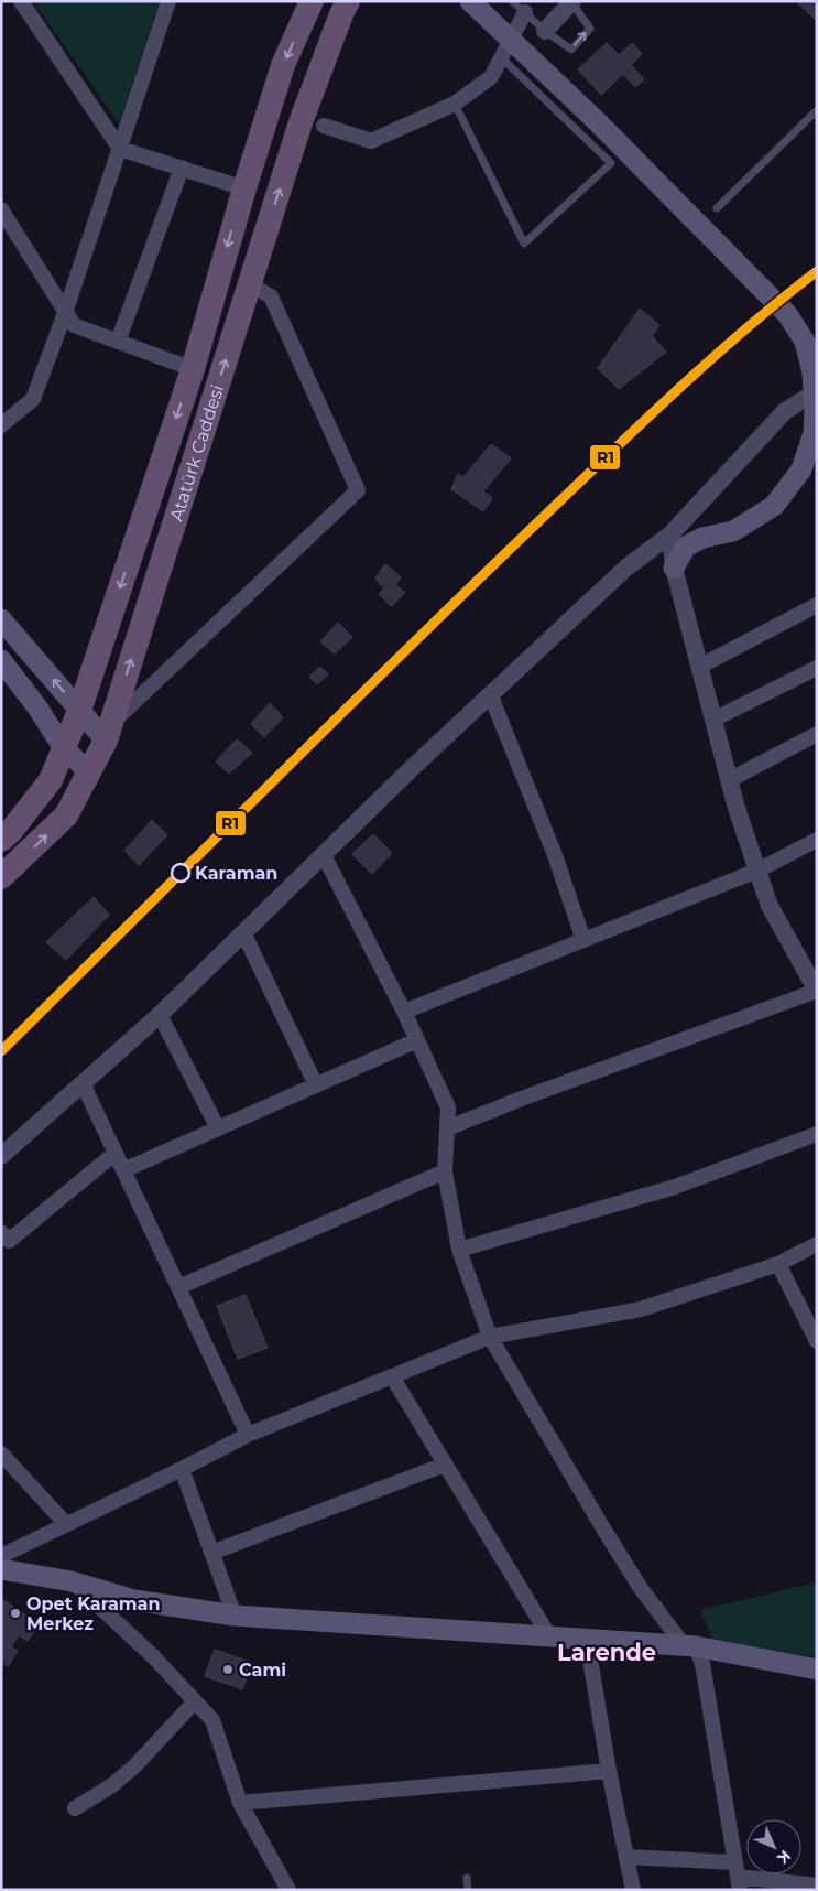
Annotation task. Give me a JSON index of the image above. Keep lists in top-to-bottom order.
{
  "streets": {
    "highway": ["Atatürk Caddesi"]
  },
  "districts": ["Larende"],
  "places": ["Karaman", "Opet Karaman Merkez", "Cami"],
  "lines": ["transit line R1"],
  "north": "bottom right"
}
